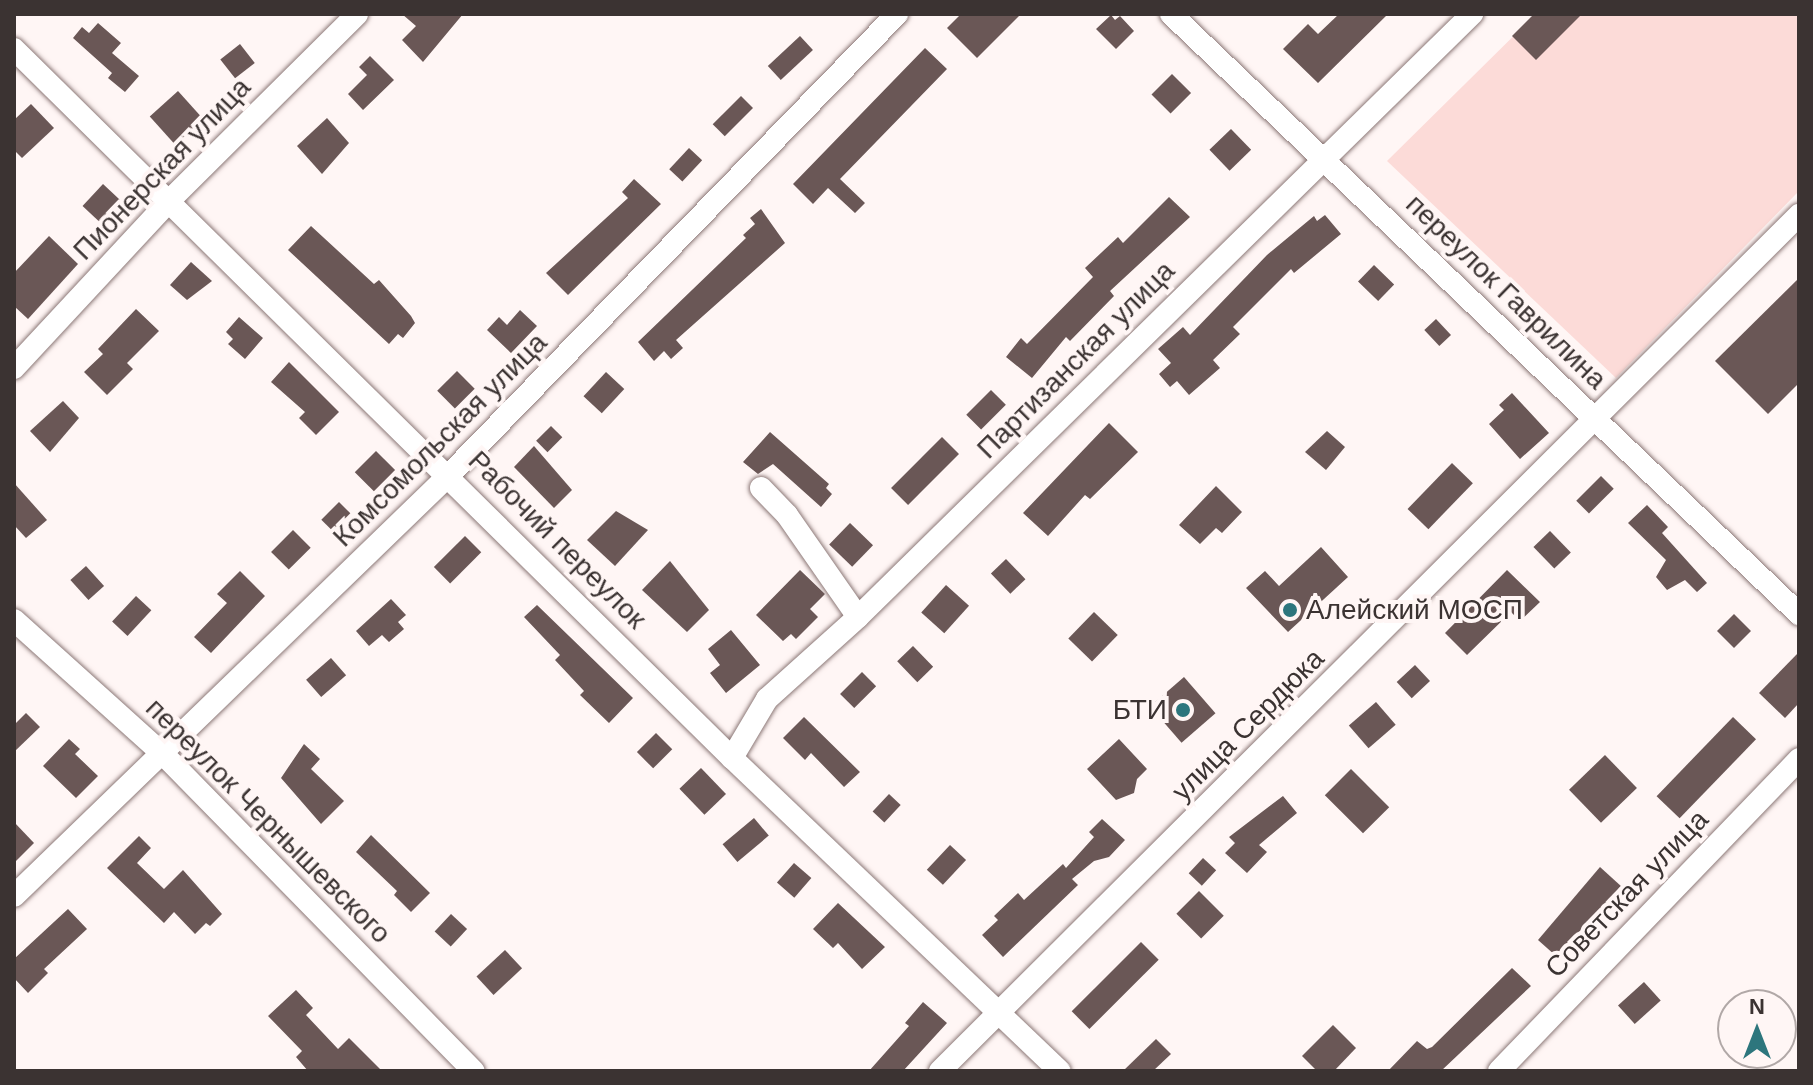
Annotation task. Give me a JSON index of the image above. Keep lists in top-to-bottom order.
{
  "streets": {
    "street": [
      "Пионерская улица",
      "переулок Гаврилина",
      "Партизанская улица",
      "Комсомольская улица",
      "Рабочий переулок",
      "улица Сердюка",
      "переулок Чернышевского",
      "Советская улица"
    ]
  },
  "crossings": [
    ["Пионерская улица", "Рабочий переулок"],
    ["переулок Гаврилина", "Партизанская улица"],
    ["переулок Гаврилина", "улица Сердюка"],
    ["Партизанская улица", "Рабочий переулок"],
    ["Комсомольская улица", "Рабочий переулок"],
    ["Комсомольская улица", "переулок Чернышевского"],
    ["Рабочий переулок", "улица Сердюка"]
  ],
  "places": ["Алейский МОСП", "БТИ"],
  "north": "top"
}
